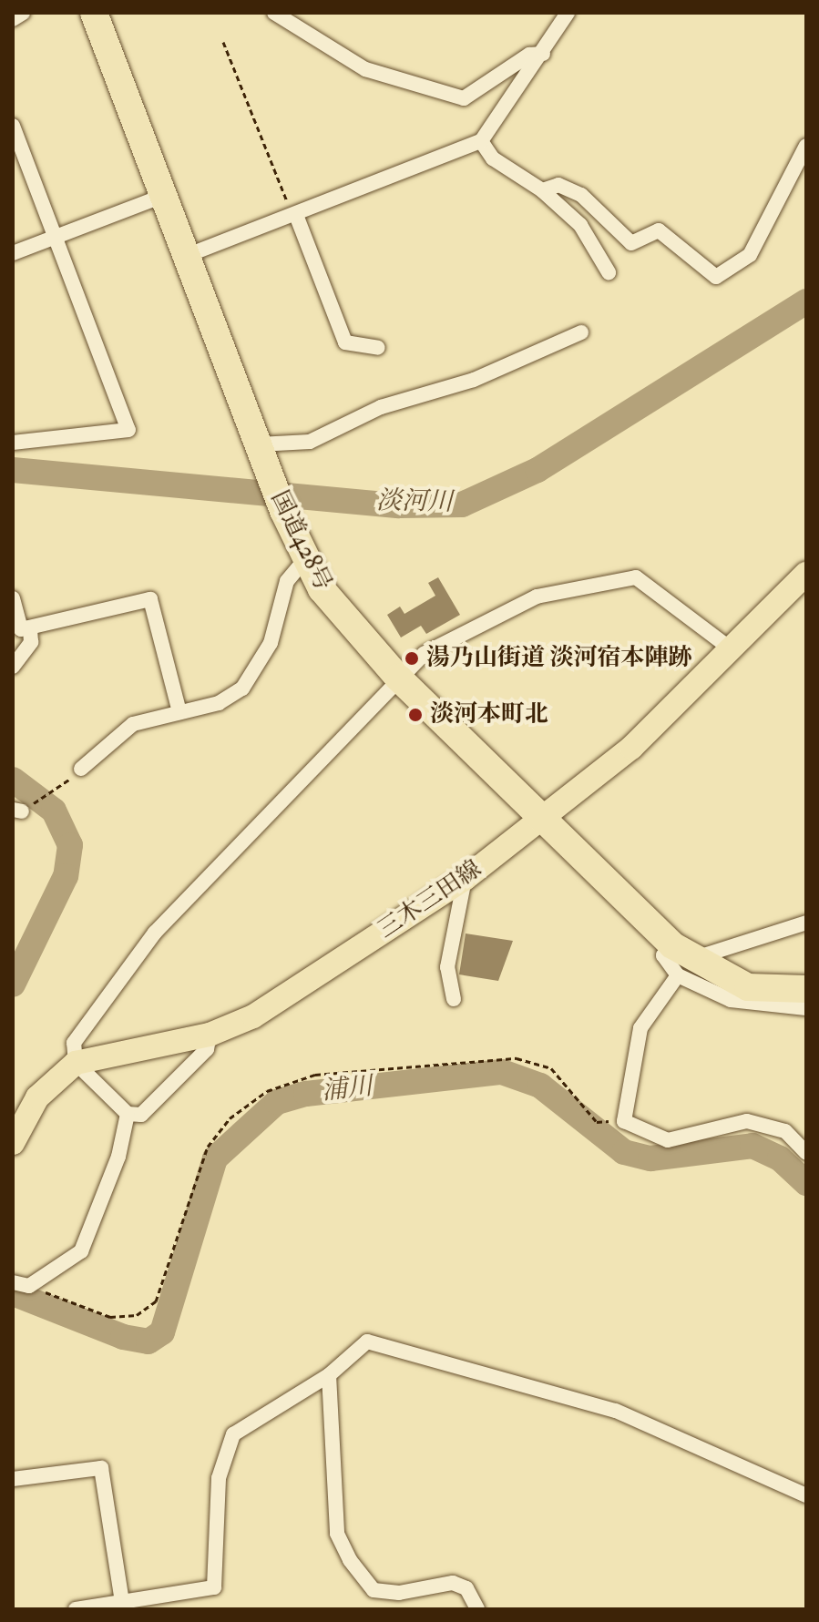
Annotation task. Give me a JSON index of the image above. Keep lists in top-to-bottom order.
{
  "streets": {
    "highway": ["国道428号"],
    "main road": ["三木三田線"]
  },
  "crossings": [
    ["国道428号", "三木三田線"]
  ],
  "water": ["淡河川", "浦川"],
  "places": ["湯乃山街道 淡河宿本陣跡", "淡河本町北"]
}
